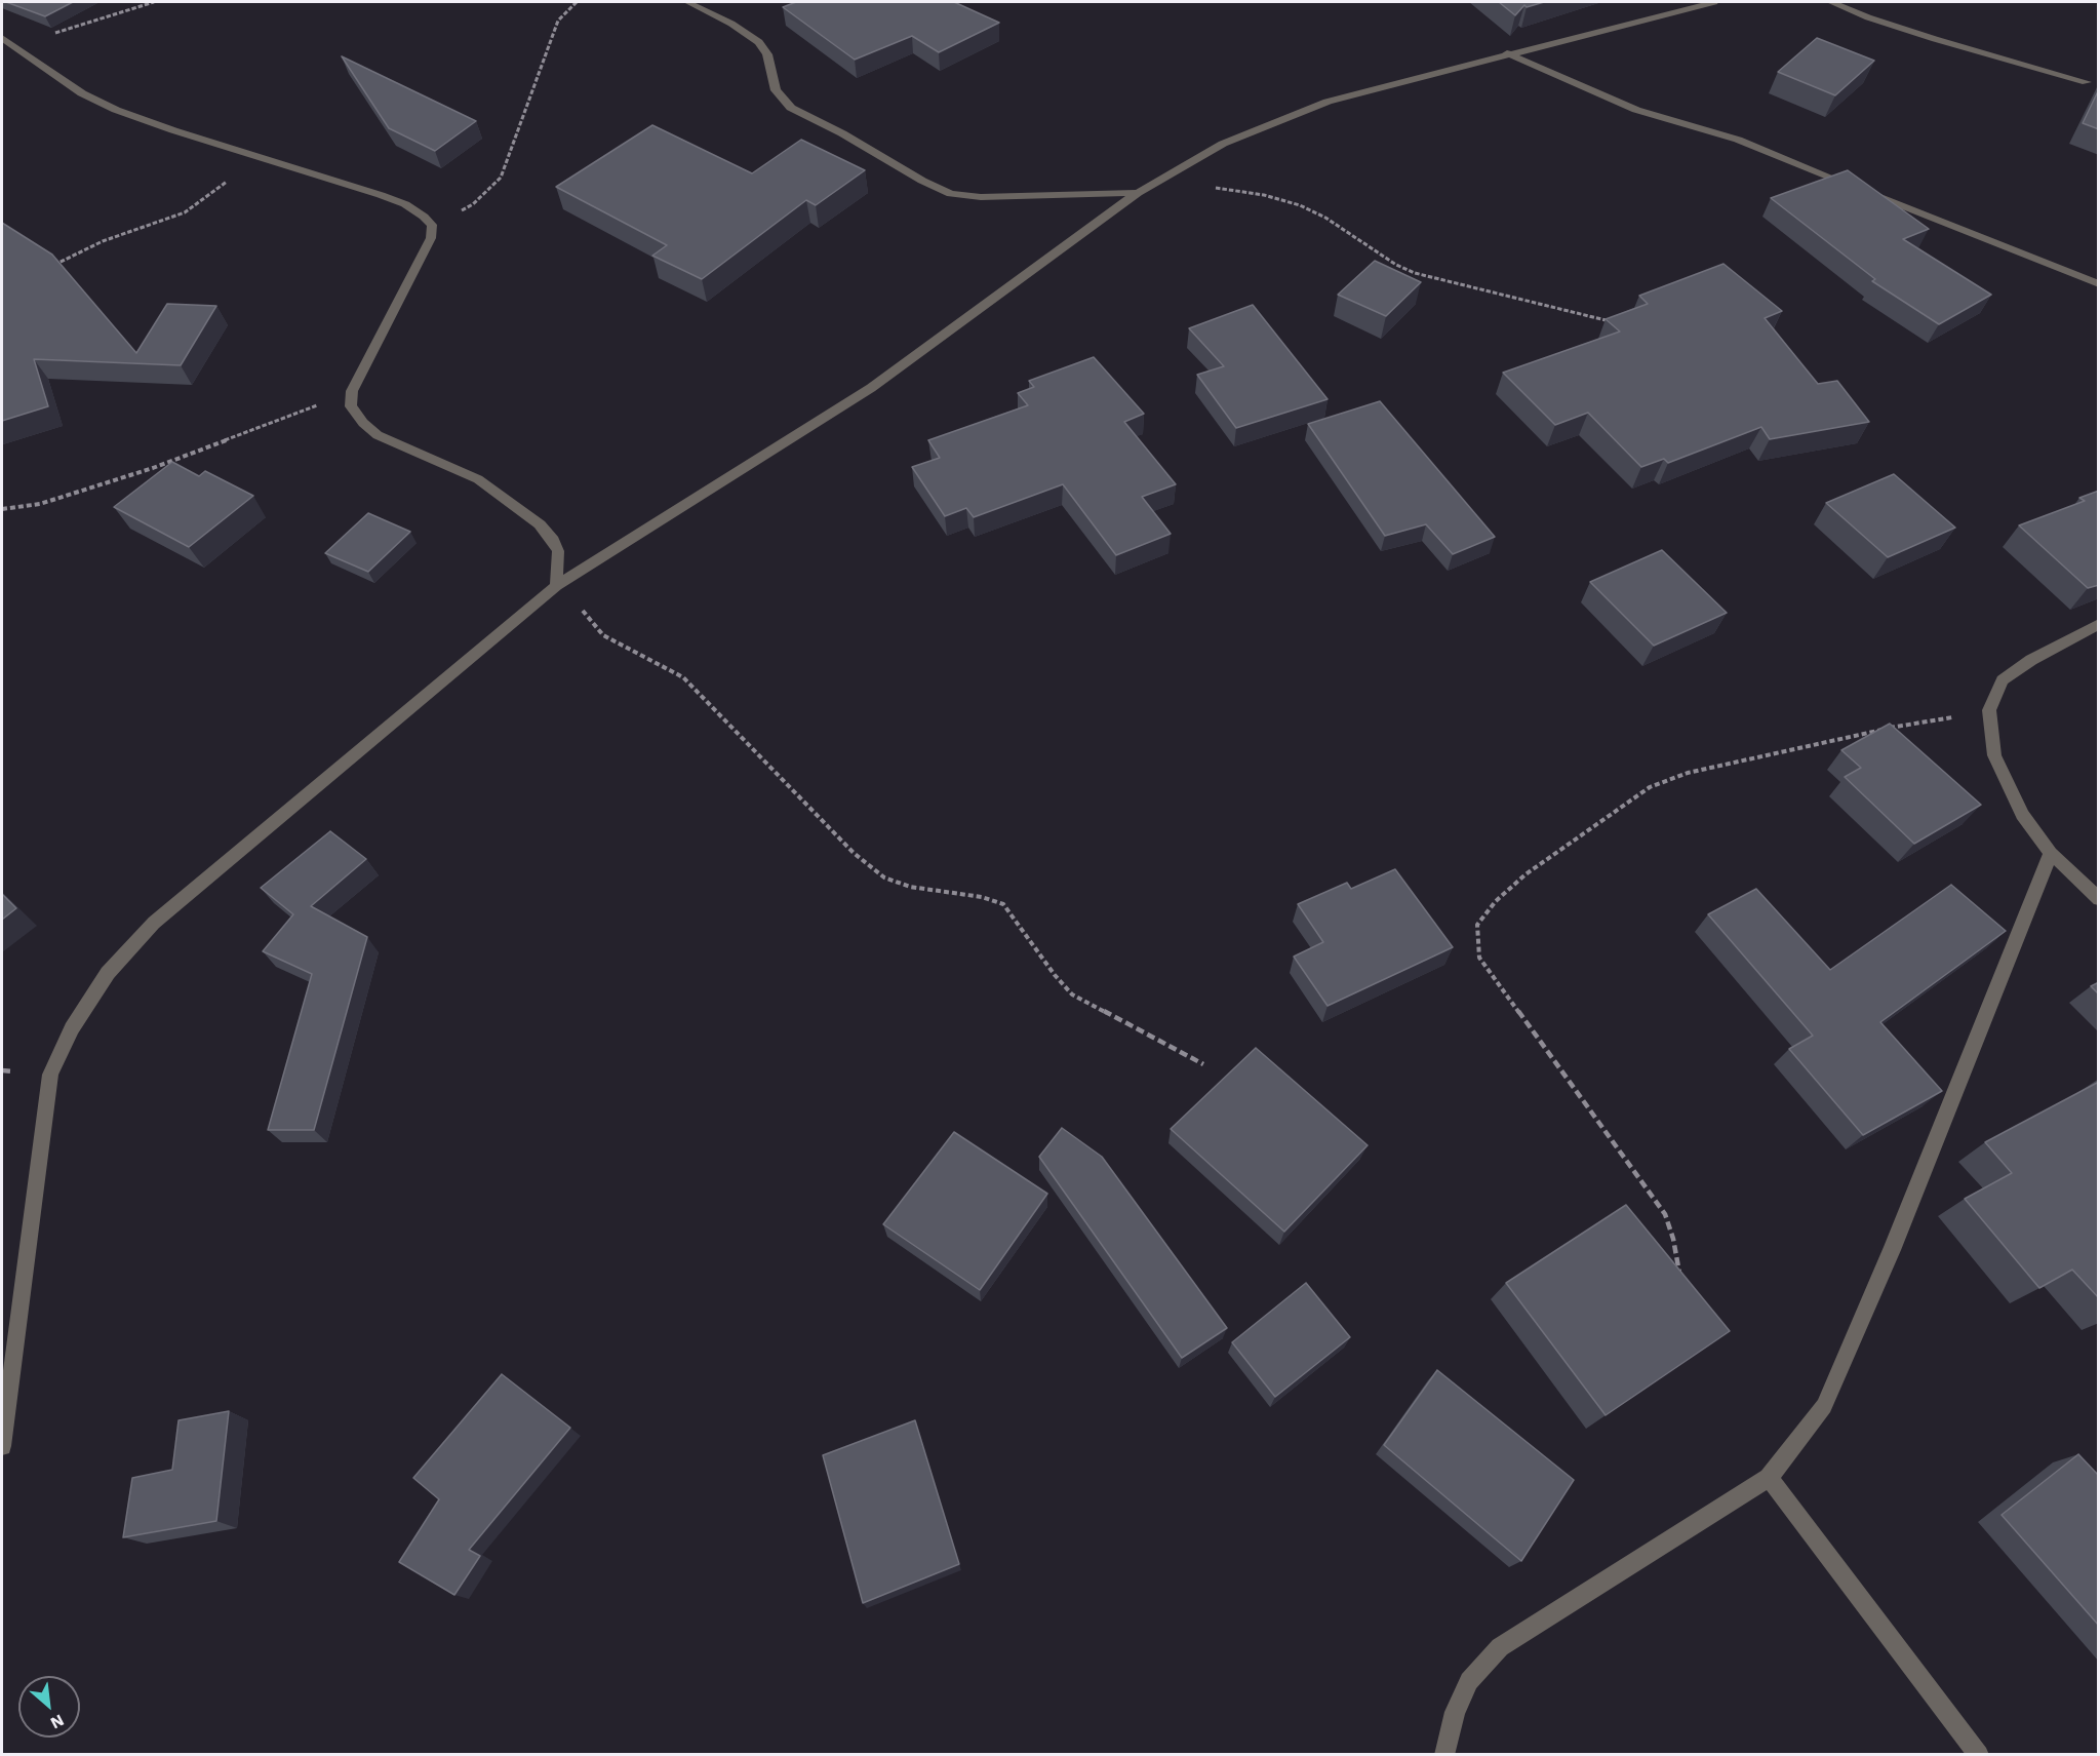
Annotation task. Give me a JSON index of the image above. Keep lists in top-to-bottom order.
{
  "north": "bottom right"
}
